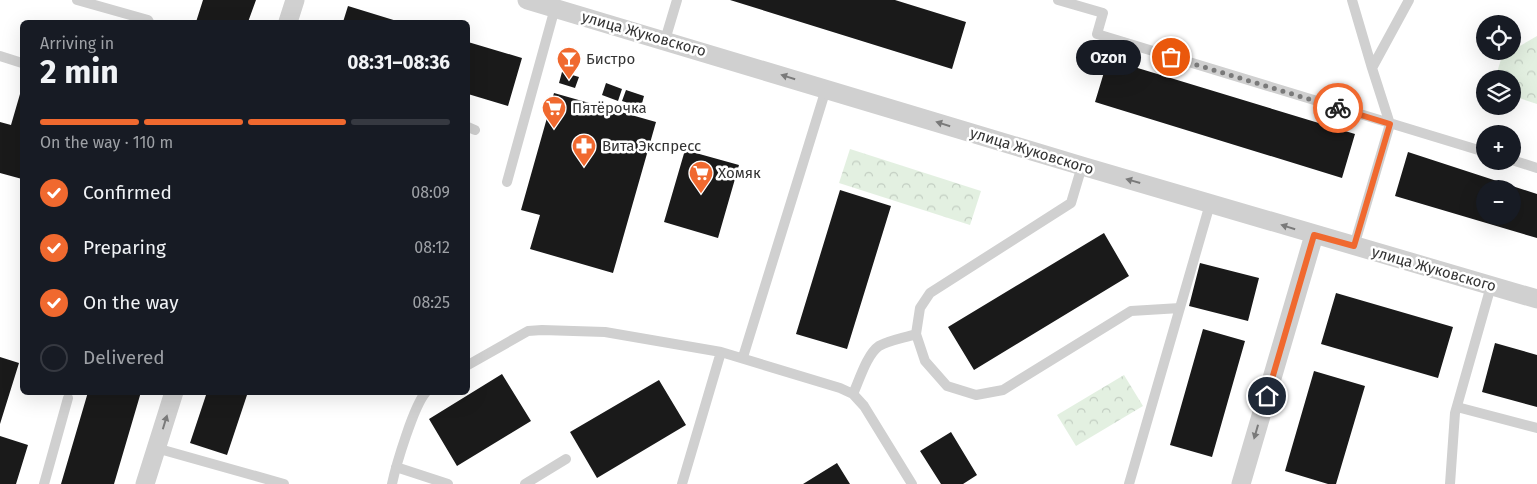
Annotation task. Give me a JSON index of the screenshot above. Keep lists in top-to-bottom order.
{
  "streets": {
    "street": ["улица Жуковского"]
  },
  "one_way": ["улица Жуковского"],
  "places": {
    "other": ["Ozon"],
    "bar": ["Бистро"],
    "supermarket": ["Пятёрочка", "Хомяк"],
    "pharmacy": ["Вита Экспресс"]
  },
  "page": {
    "map_buttons": ["+", "−"],
    "heading": ["2 min", "Arriving in", "08:31–08:36"],
    "bubble": "Ozon",
    "bar": "On the way · 110 m",
    "list": [
      ["Confirmed", "08:09"],
      ["Preparing", "08:12"],
      ["On the way", "08:25"],
      "Delivered"
    ]
  }
}
